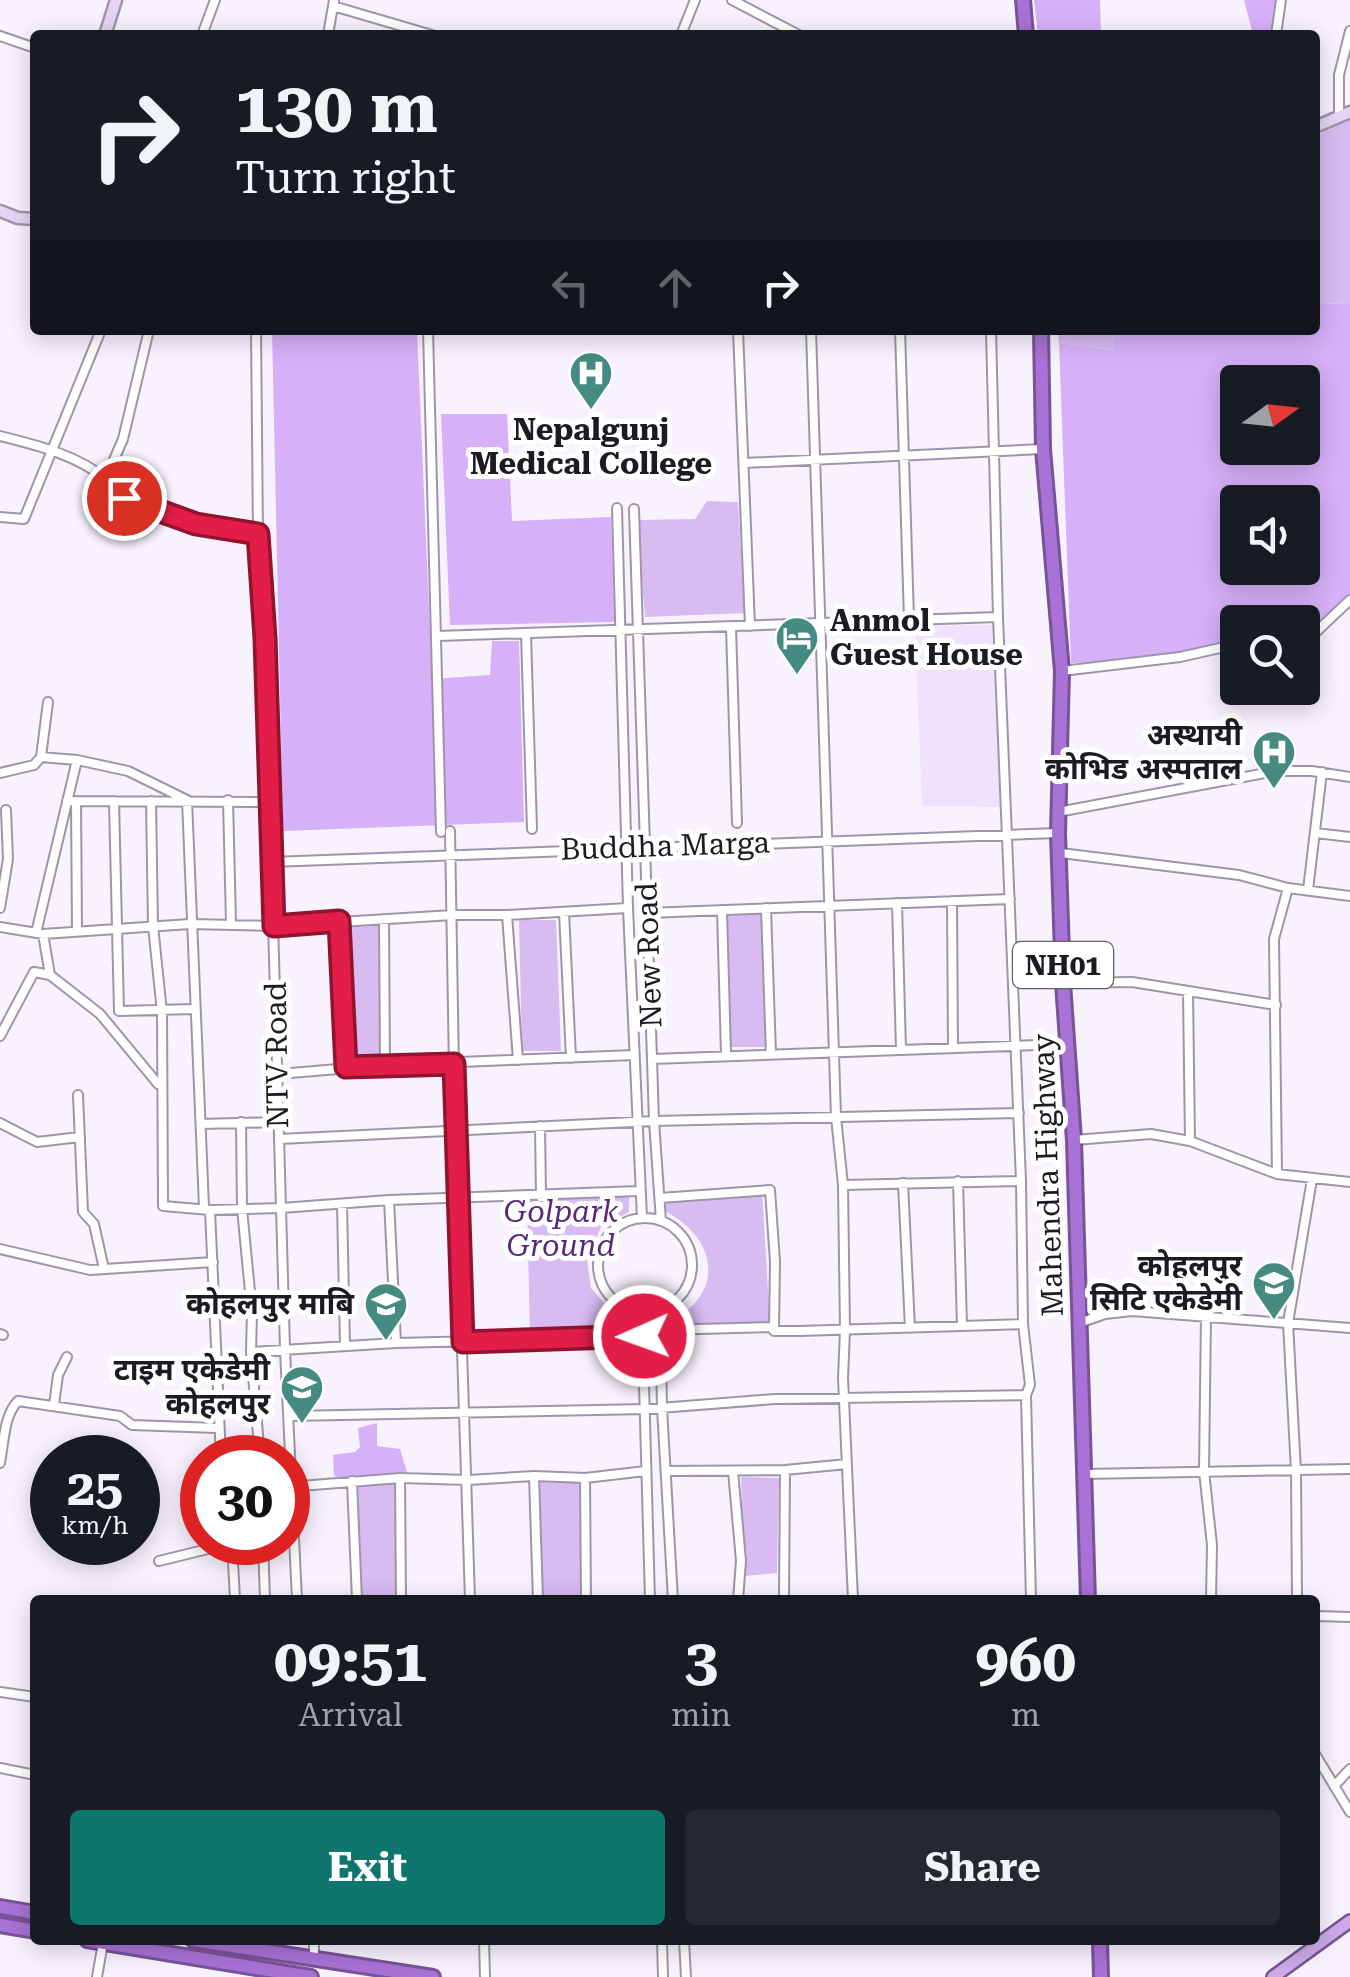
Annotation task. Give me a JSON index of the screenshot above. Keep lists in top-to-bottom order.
{
  "streets": {
    "highway": ["NH01", "Mahendra Highway"],
    "street": ["Buddha Marga", "New Road", "NTV Road"]
  },
  "crossings": [
    ["Buddha Marga", "New Road"],
    ["Buddha Marga", "NTV Road"],
    ["Buddha Marga", "Mahendra Highway"]
  ],
  "parks": ["Golpark Ground"],
  "places": {
    "hospital": ["Nepalgunj Medical College", "अस्थायी कोभिड अस्पताल"],
    "hotel": ["Anmol Guest House"],
    "school or university": ["कोहलपुर सिटि एकेडेमी", "कोहलपुर माबि", "टाइम एकेडेमी कोहलपुर"]
  },
  "north": "right",
  "page": {
    "turn": ["130 m", "Turn right"],
    "speed": "25 km/h",
    "limit": "30",
    "eta": [
      "09:51",
      "Arrival",
      "3",
      "min",
      "960",
      "m"
    ],
    "buttons": ["Exit", "Share"]
  }
}
